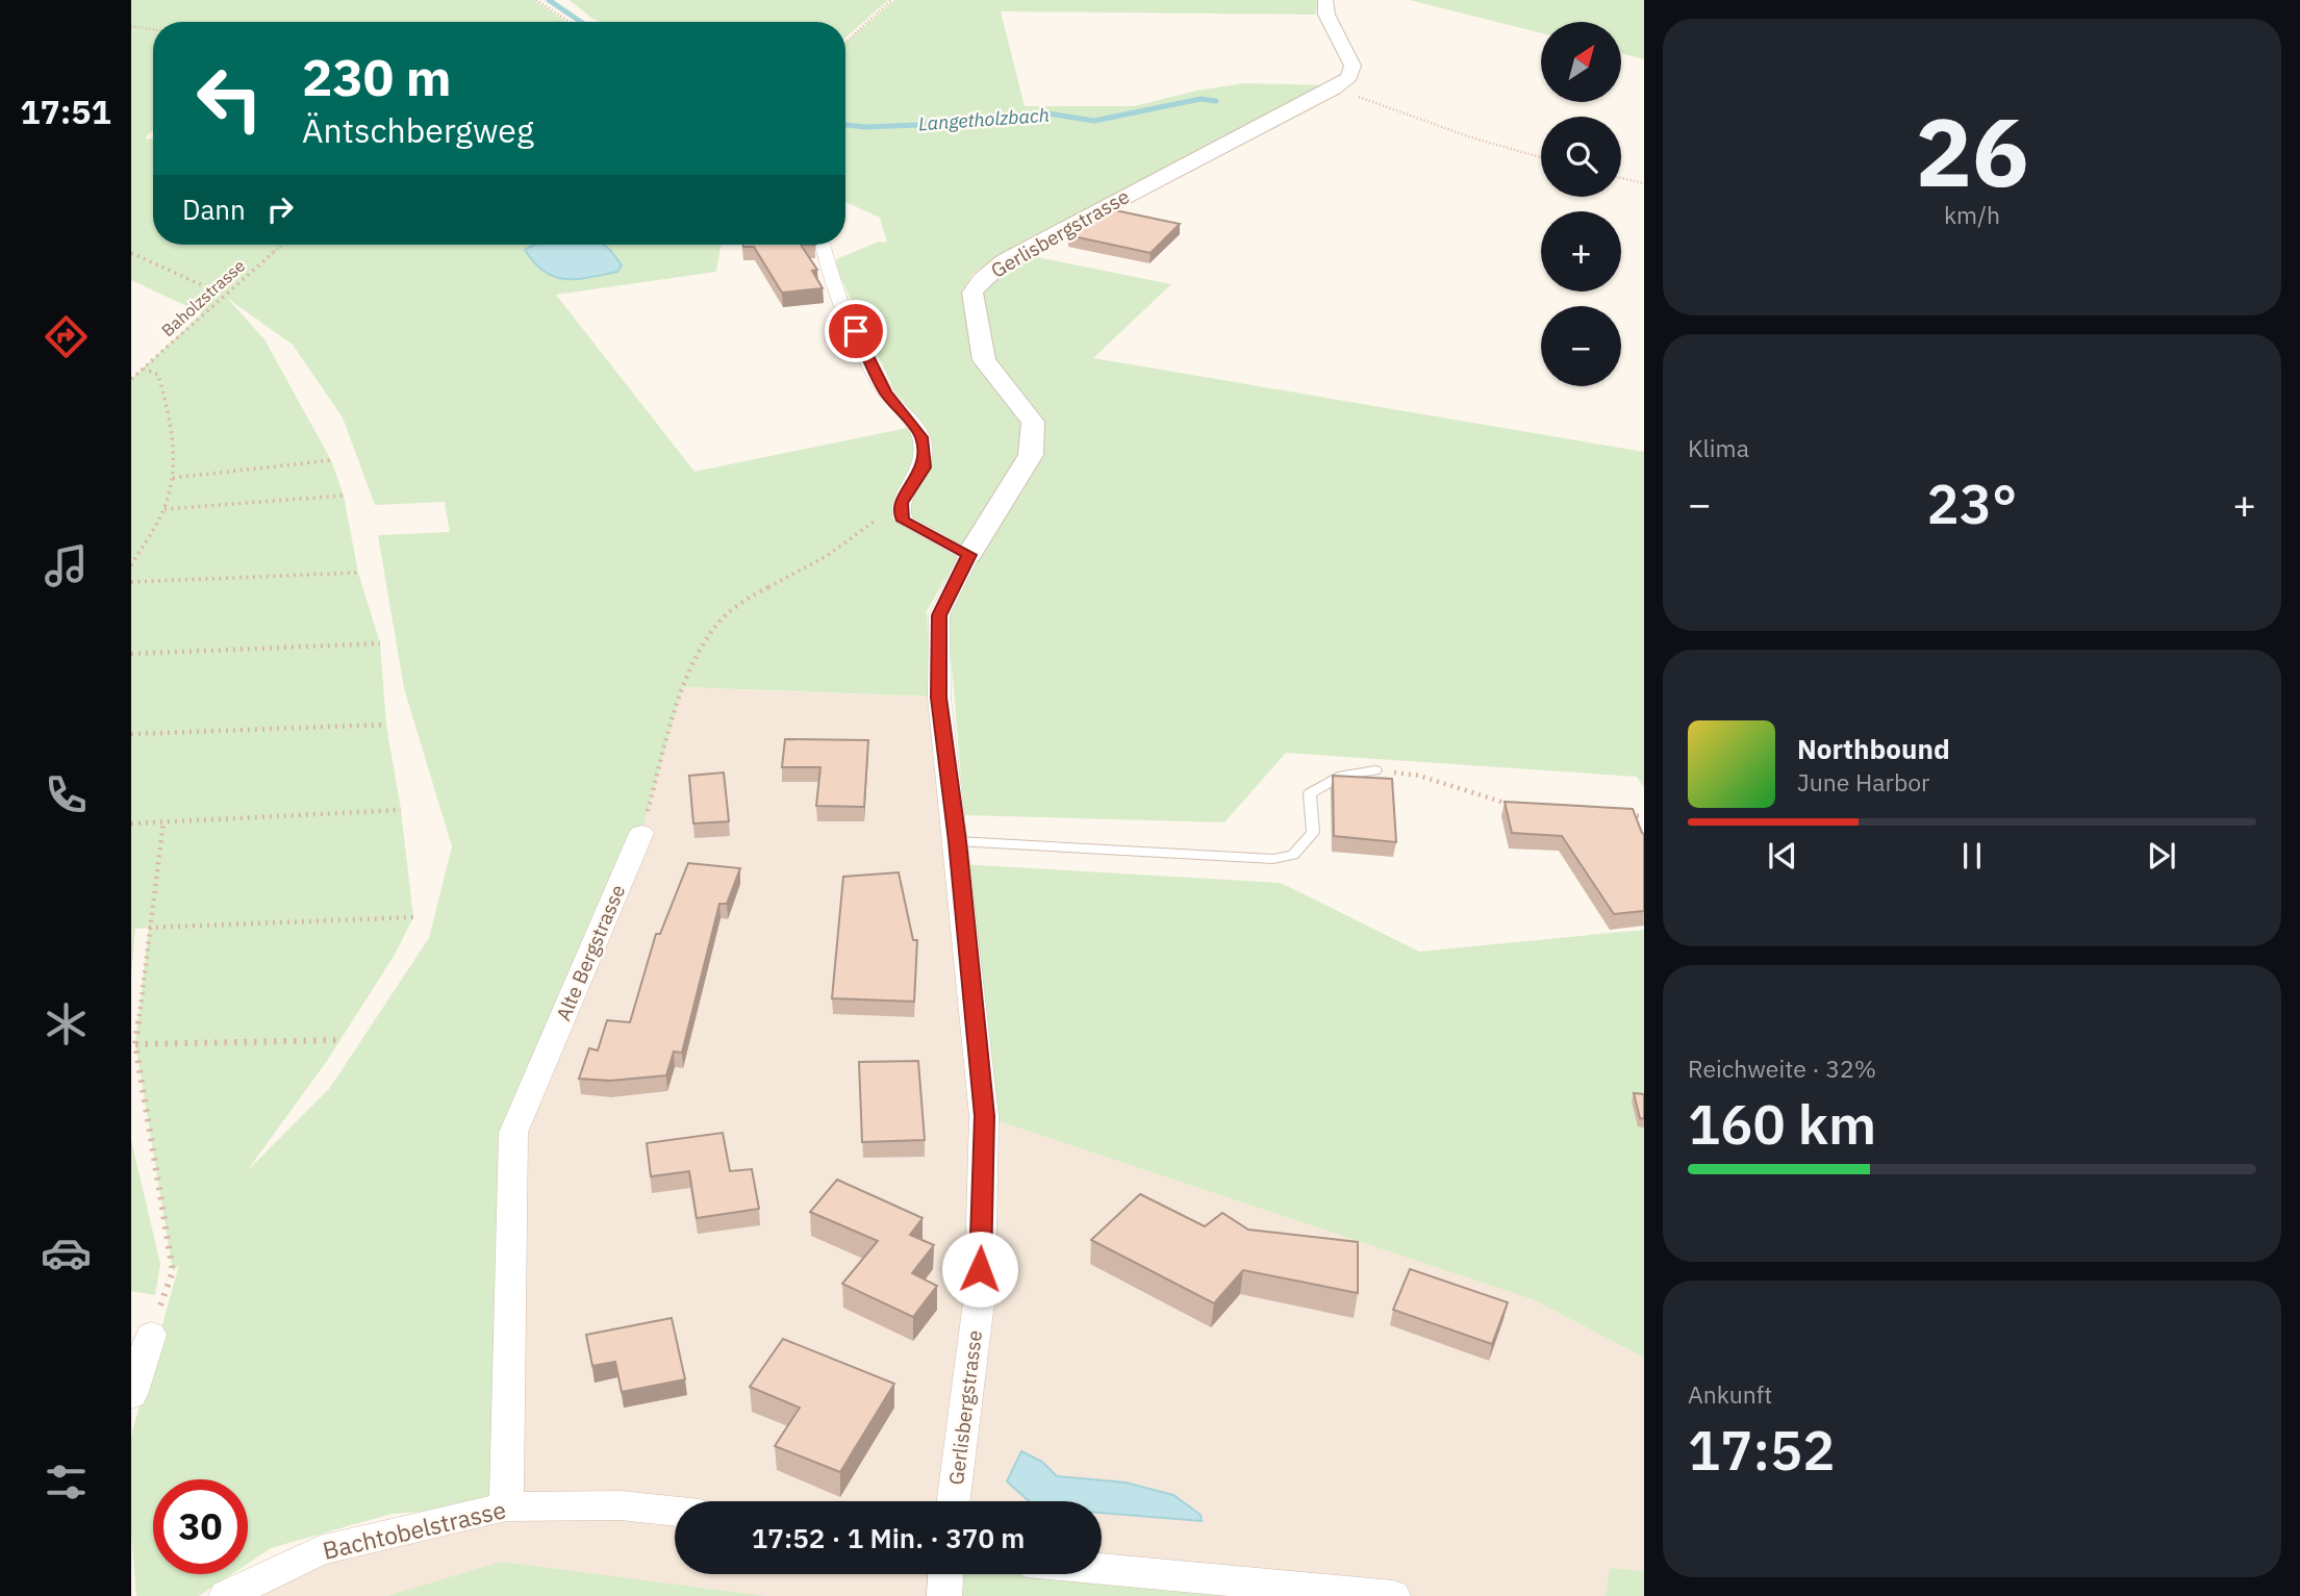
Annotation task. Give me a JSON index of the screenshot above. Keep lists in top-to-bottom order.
{
  "streets": {
    "street": ["Gerlisbergstrasse", "Alte Bergstrasse", "Bachtobelstrasse"],
    "path": ["Baholzstrasse"]
  },
  "crossings": [
    ["Alte Bergstrasse", "Bachtobelstrasse"]
  ],
  "water": ["Langetholzbach"],
  "north": "top right",
  "page": {
    "tabs": "17:51",
    "tile": [
      ["26", "km/h"],
      "Klima",
      ["Reichweite · 32%", "160 km"],
      ["Ankunft", "17:52"]
    ],
    "map_buttons": ["+", "−"],
    "turn": ["230 m", "Äntschbergweg"],
    "then": "Dann",
    "heat": ["−", "23°", "+"],
    "song": ["Northbound", "June Harbor"],
    "limit": "30",
    "trip": "17:52 · 1 Min. · 370 m"
  }
}
